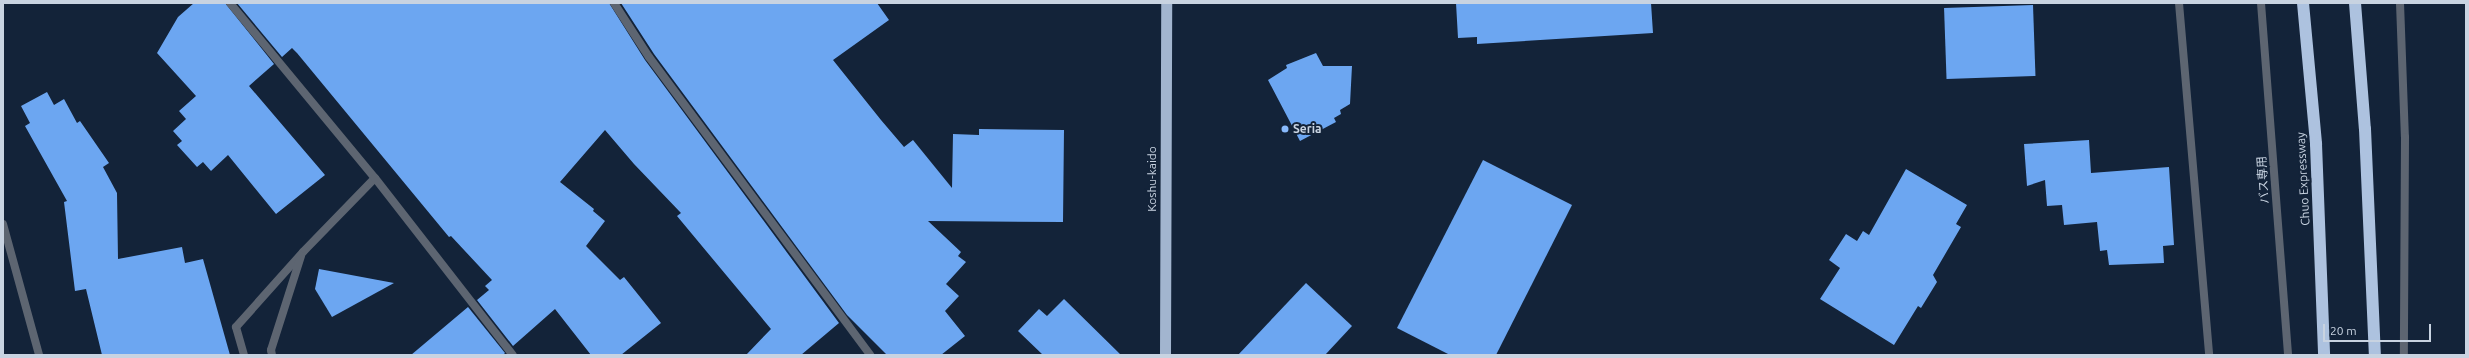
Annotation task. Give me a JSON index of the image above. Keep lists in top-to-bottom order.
{
  "streets": {
    "highway": ["Koshu-kaido", "Chuo Expressway"],
    "street": ["バス専用"]
  },
  "places": ["Seria"],
  "scale_bar": "20 m"
}
